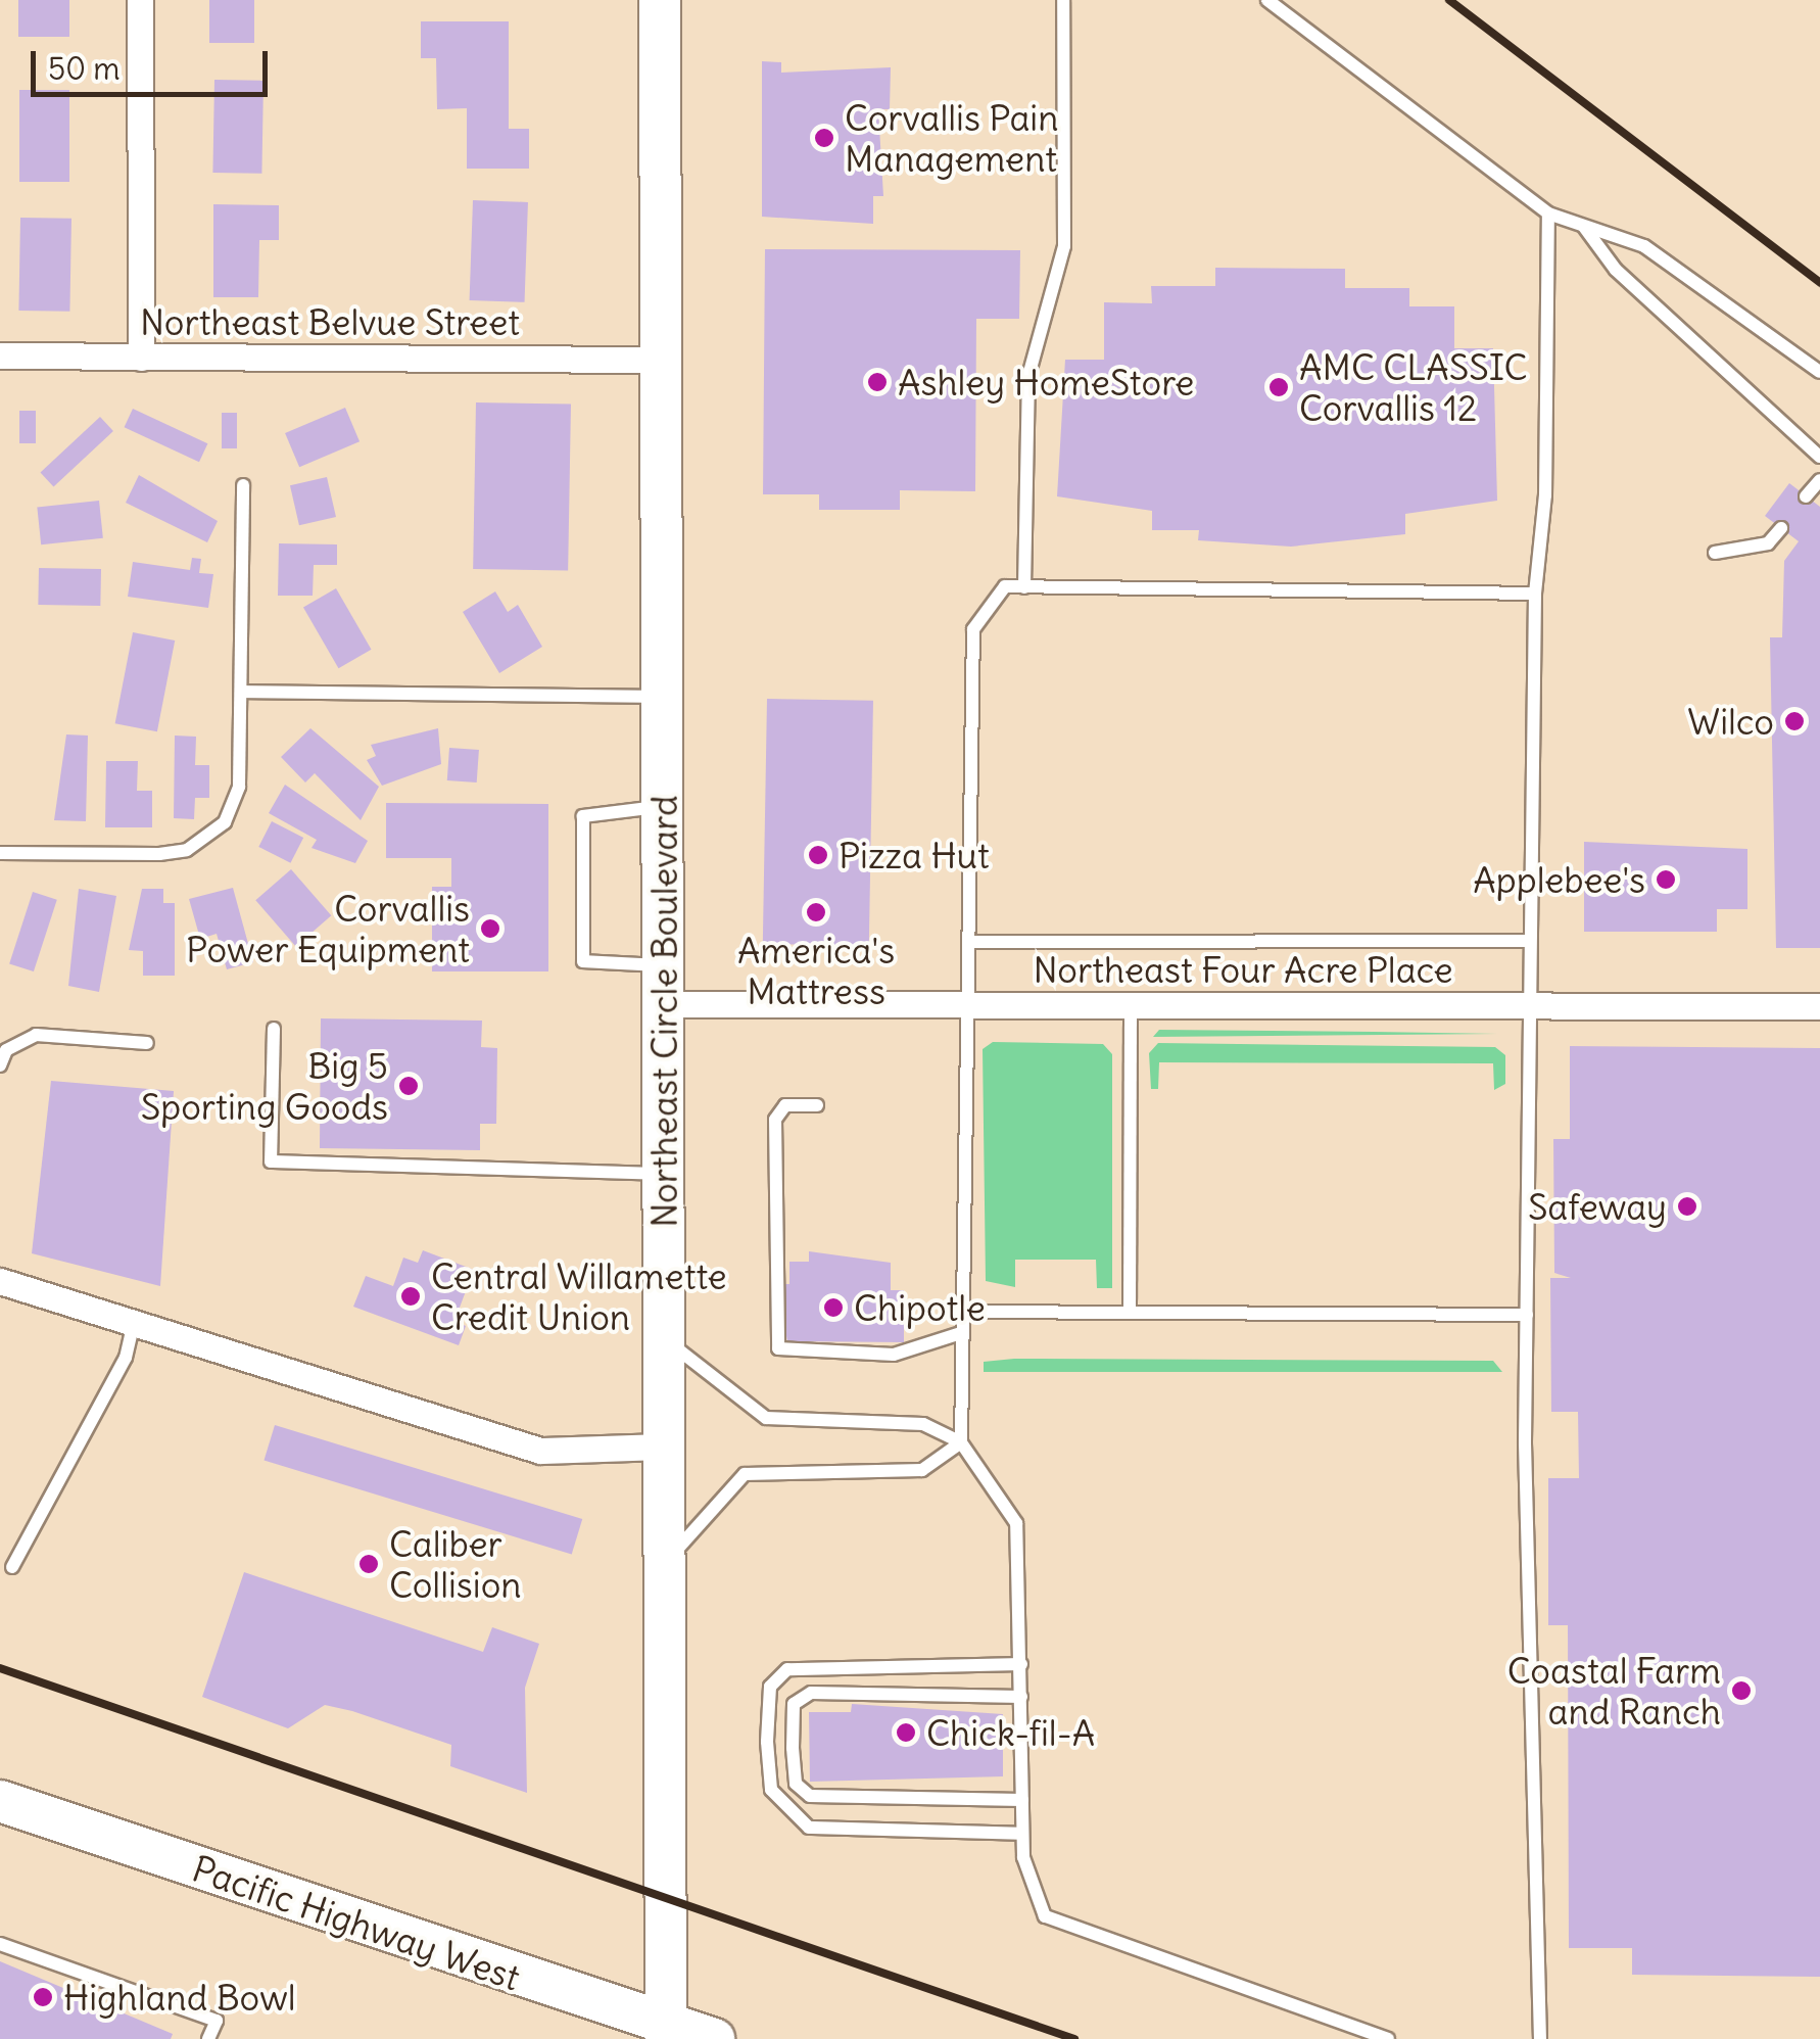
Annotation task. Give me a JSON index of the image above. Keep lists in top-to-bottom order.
{
  "streets": {
    "main road": ["Northeast Circle Boulevard", "Pacific Highway West"],
    "street": ["Northeast Belvue Street", "Northeast Four Acre Place"]
  },
  "crossings": [
    ["Northeast Belvue Street", "Northeast Circle Boulevard"],
    ["Northeast Four Acre Place", "Northeast Circle Boulevard"],
    ["Northeast Circle Boulevard", "Pacific Highway West"]
  ],
  "places": [
    "Corvallis Pain Management",
    "Ashley HomeStore",
    "AMC CLASSIC Corvallis 12",
    "Wilco",
    "Pizza Hut",
    "Applebee's",
    "America's Mattress",
    "Corvallis Power Equipment",
    "Big 5 Sporting Goods",
    "Safeway",
    "Central Willamette Credit Union",
    "Chipotle",
    "Caliber Collision",
    "Coastal Farm and Ranch",
    "Chick-fil-A",
    "Highland Bowl"
  ],
  "scale_bar": "50 m"
}
